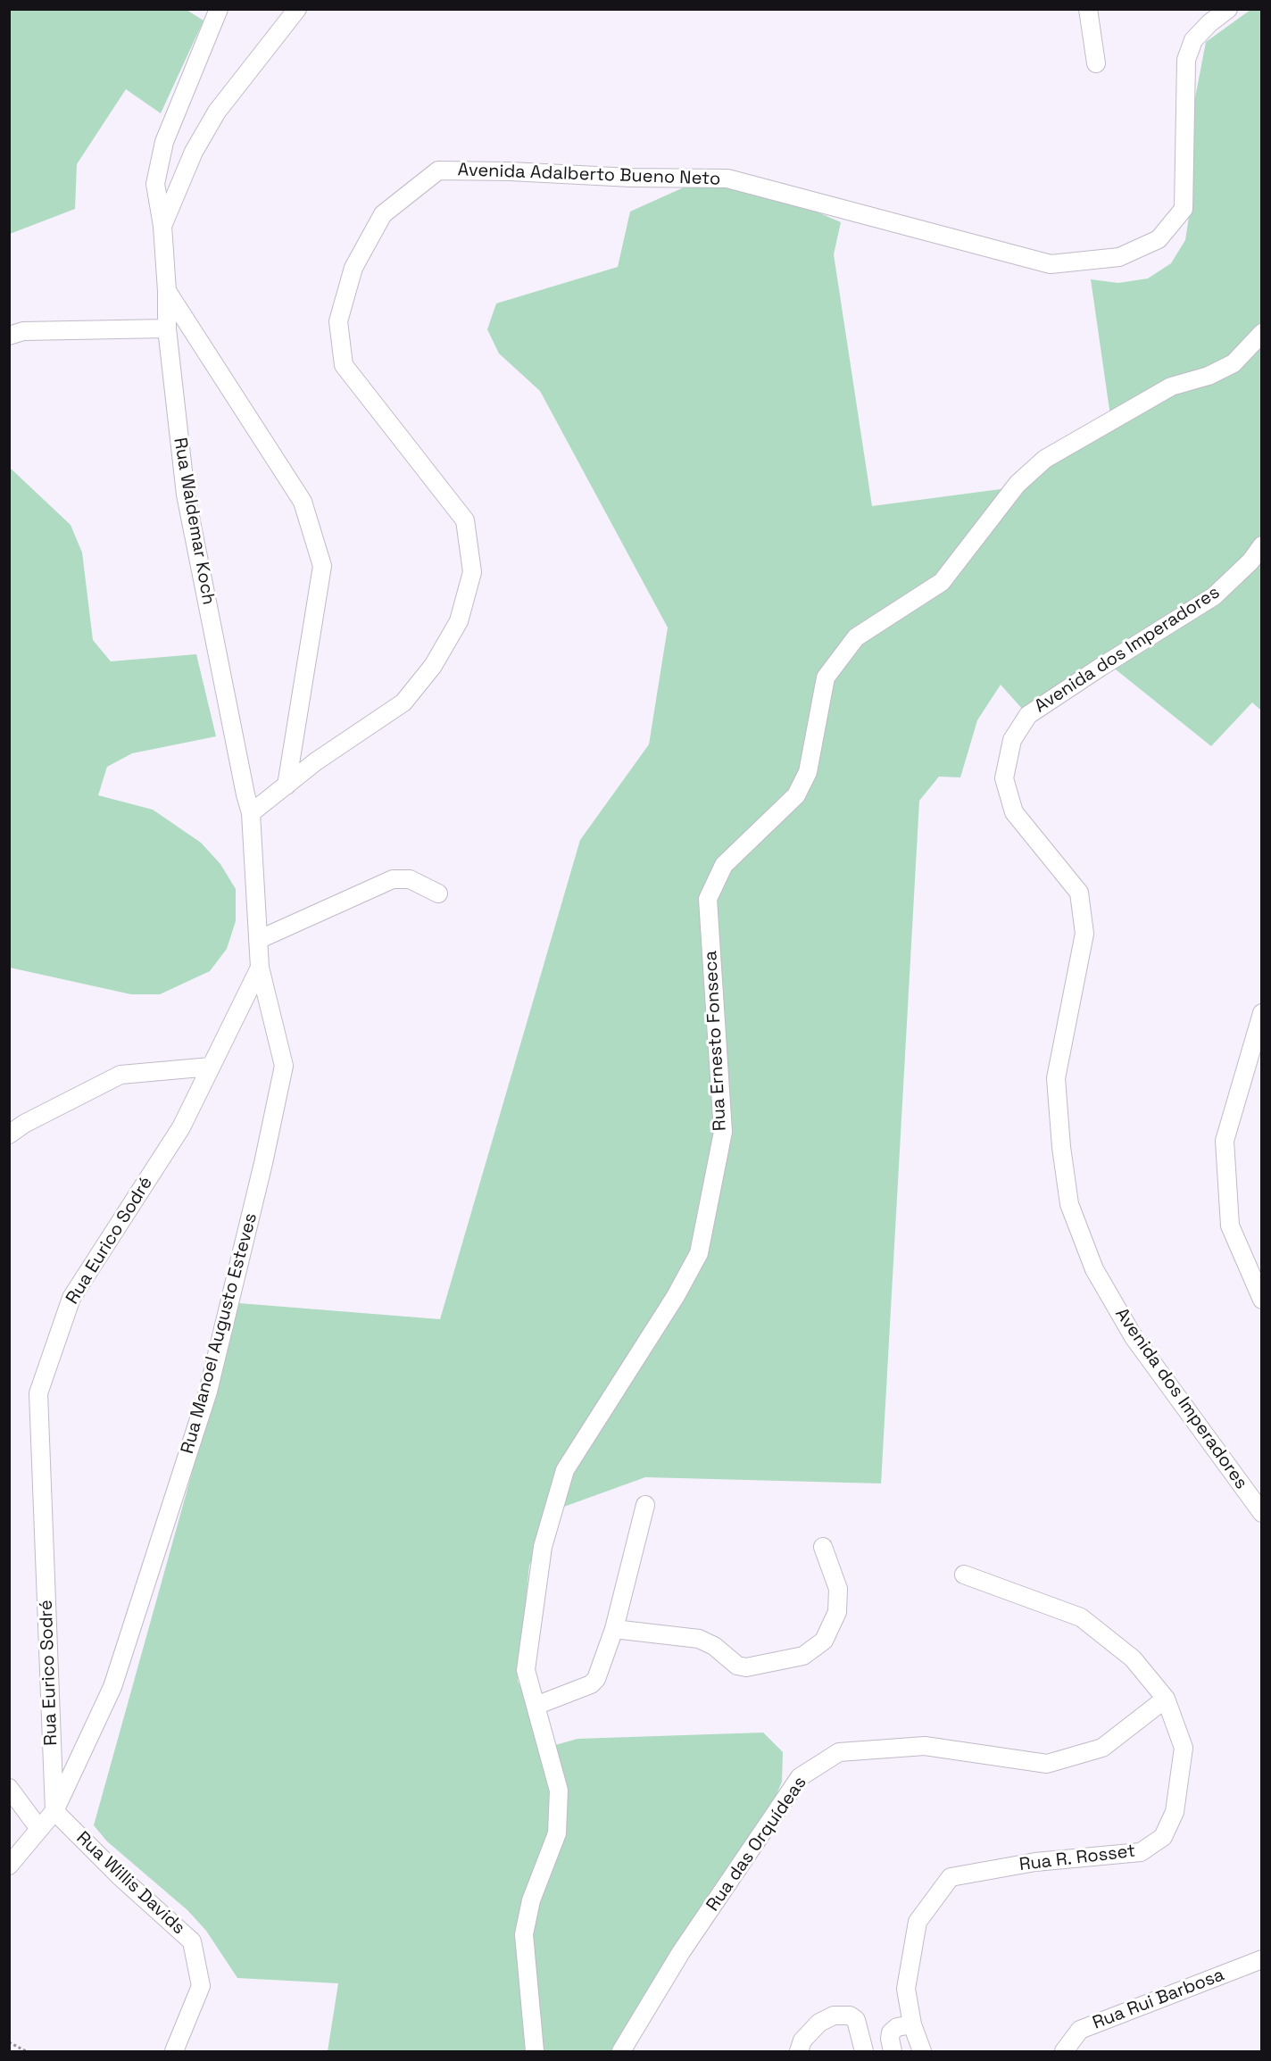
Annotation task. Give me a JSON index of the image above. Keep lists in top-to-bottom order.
{
  "streets": {
    "street": [
      "Avenida Adalberto Bueno Neto",
      "Rua Waldemar Koch",
      "Avenida dos Imperadores",
      "Rua Ernesto Fonseca",
      "Rua Eurico Sodré",
      "Rua Manoel Augusto Esteves",
      "Rua das Orquídeas",
      "Rua R. Rosset",
      "Rua Willis Davids",
      "Rua Rui Barbosa"
    ]
  },
  "crossings": [
    ["Avenida Adalberto Bueno Neto", "Rua Waldemar Koch"],
    ["Rua Eurico Sodré", "Rua Manoel Augusto Esteves"],
    ["Rua Eurico Sodré", "Rua Willis Davids"],
    ["Rua Manoel Augusto Esteves", "Rua Willis Davids"],
    ["Rua das Orquídeas", "Rua R. Rosset"]
  ]
}
